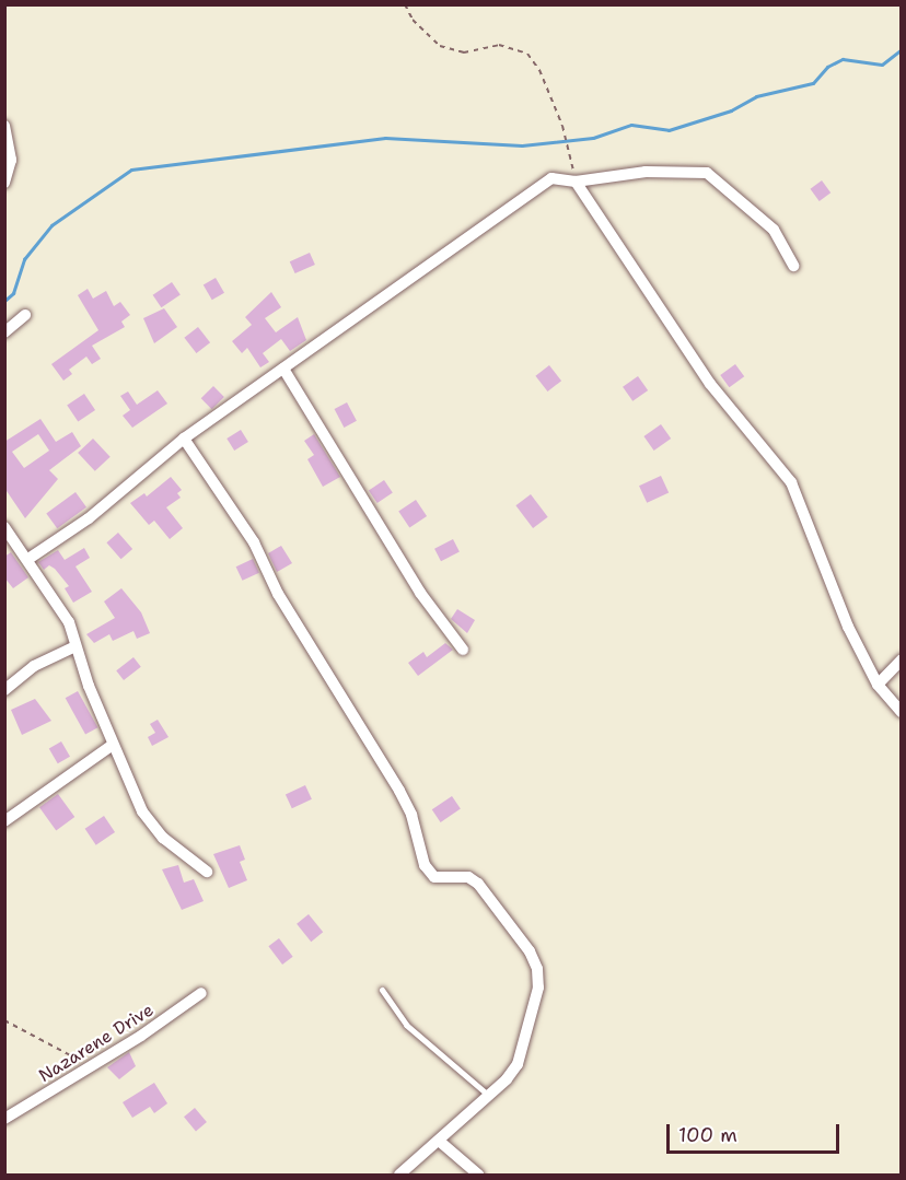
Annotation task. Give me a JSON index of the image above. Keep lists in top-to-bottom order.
{
  "streets": {
    "street": ["Nazarene Drive"]
  },
  "scale_bar": "100 m"
}
